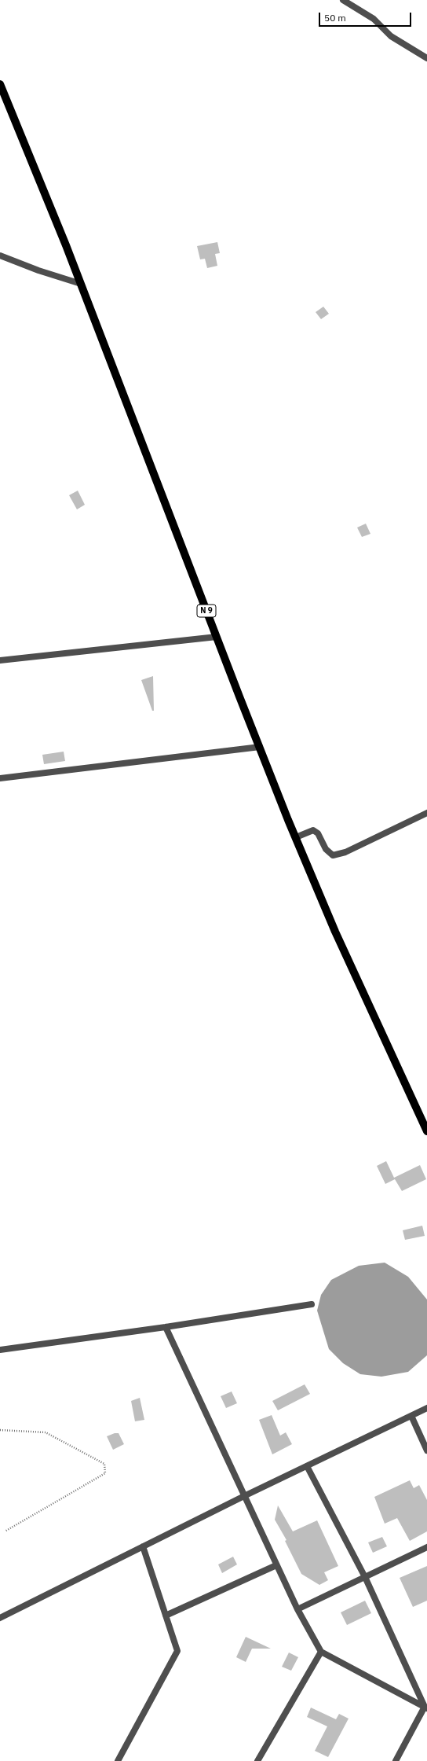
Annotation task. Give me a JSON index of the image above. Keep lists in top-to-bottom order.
{
  "streets": {
    "main road": ["N 9"]
  },
  "scale_bar": "50 m"
}
